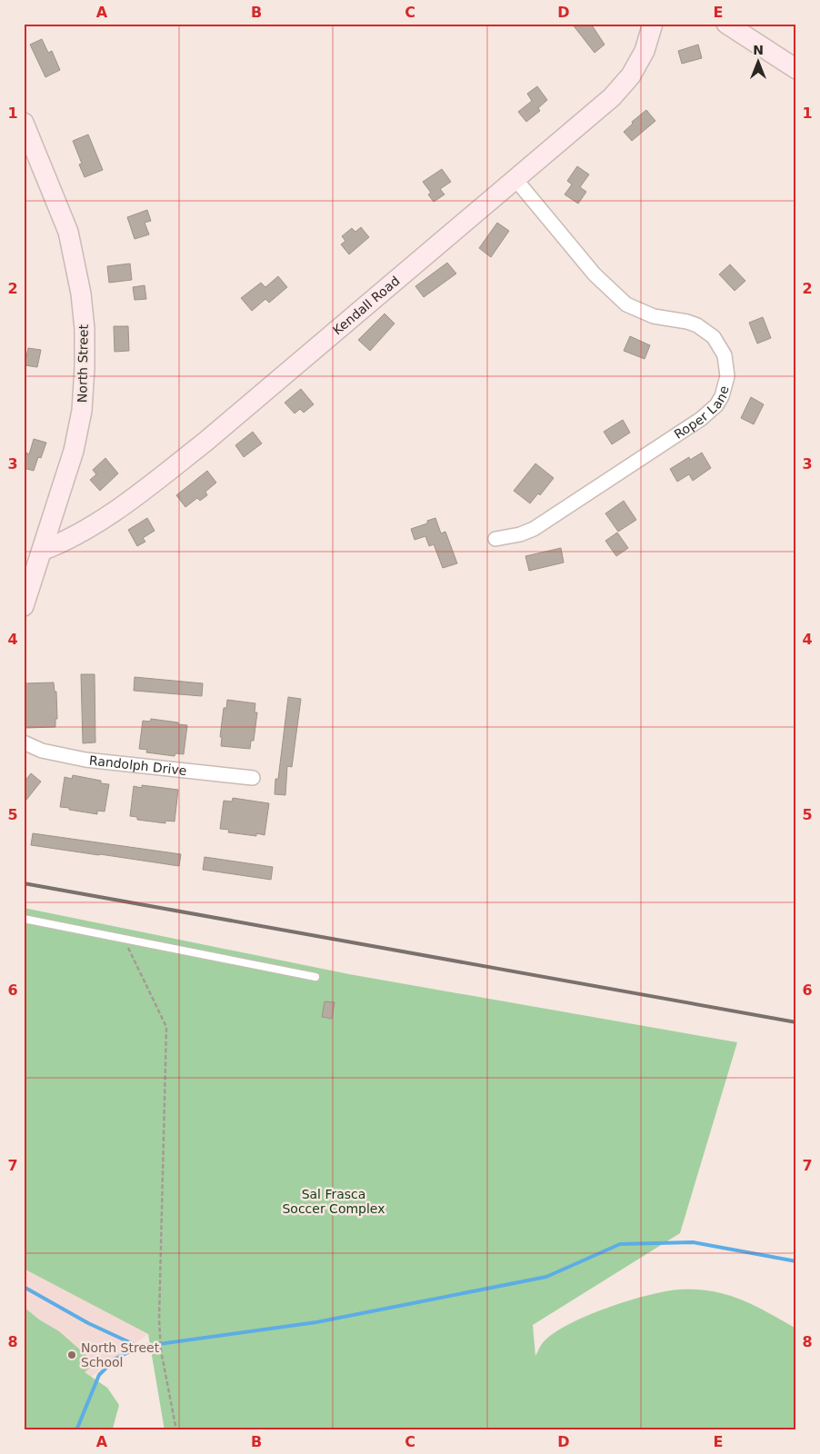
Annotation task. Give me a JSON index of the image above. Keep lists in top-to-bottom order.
{
  "streets": {
    "street": [
      "Kendall Road",
      "North Street",
      "Roper Lane",
      "Randolph Drive"
    ]
  },
  "crossings": [
    ["Kendall Road", "North Street"],
    ["Kendall Road", "Roper Lane"]
  ],
  "parks": ["Sal Frasca Soccer Complex"],
  "places": ["North Street School"],
  "north": "top",
  "grid": {
    "columns": [
      "A",
      "B",
      "C",
      "D",
      "E"
    ],
    "rows": [
      "1",
      "2",
      "3",
      "4",
      "5",
      "6",
      "7",
      "8"
    ]
  }
}
